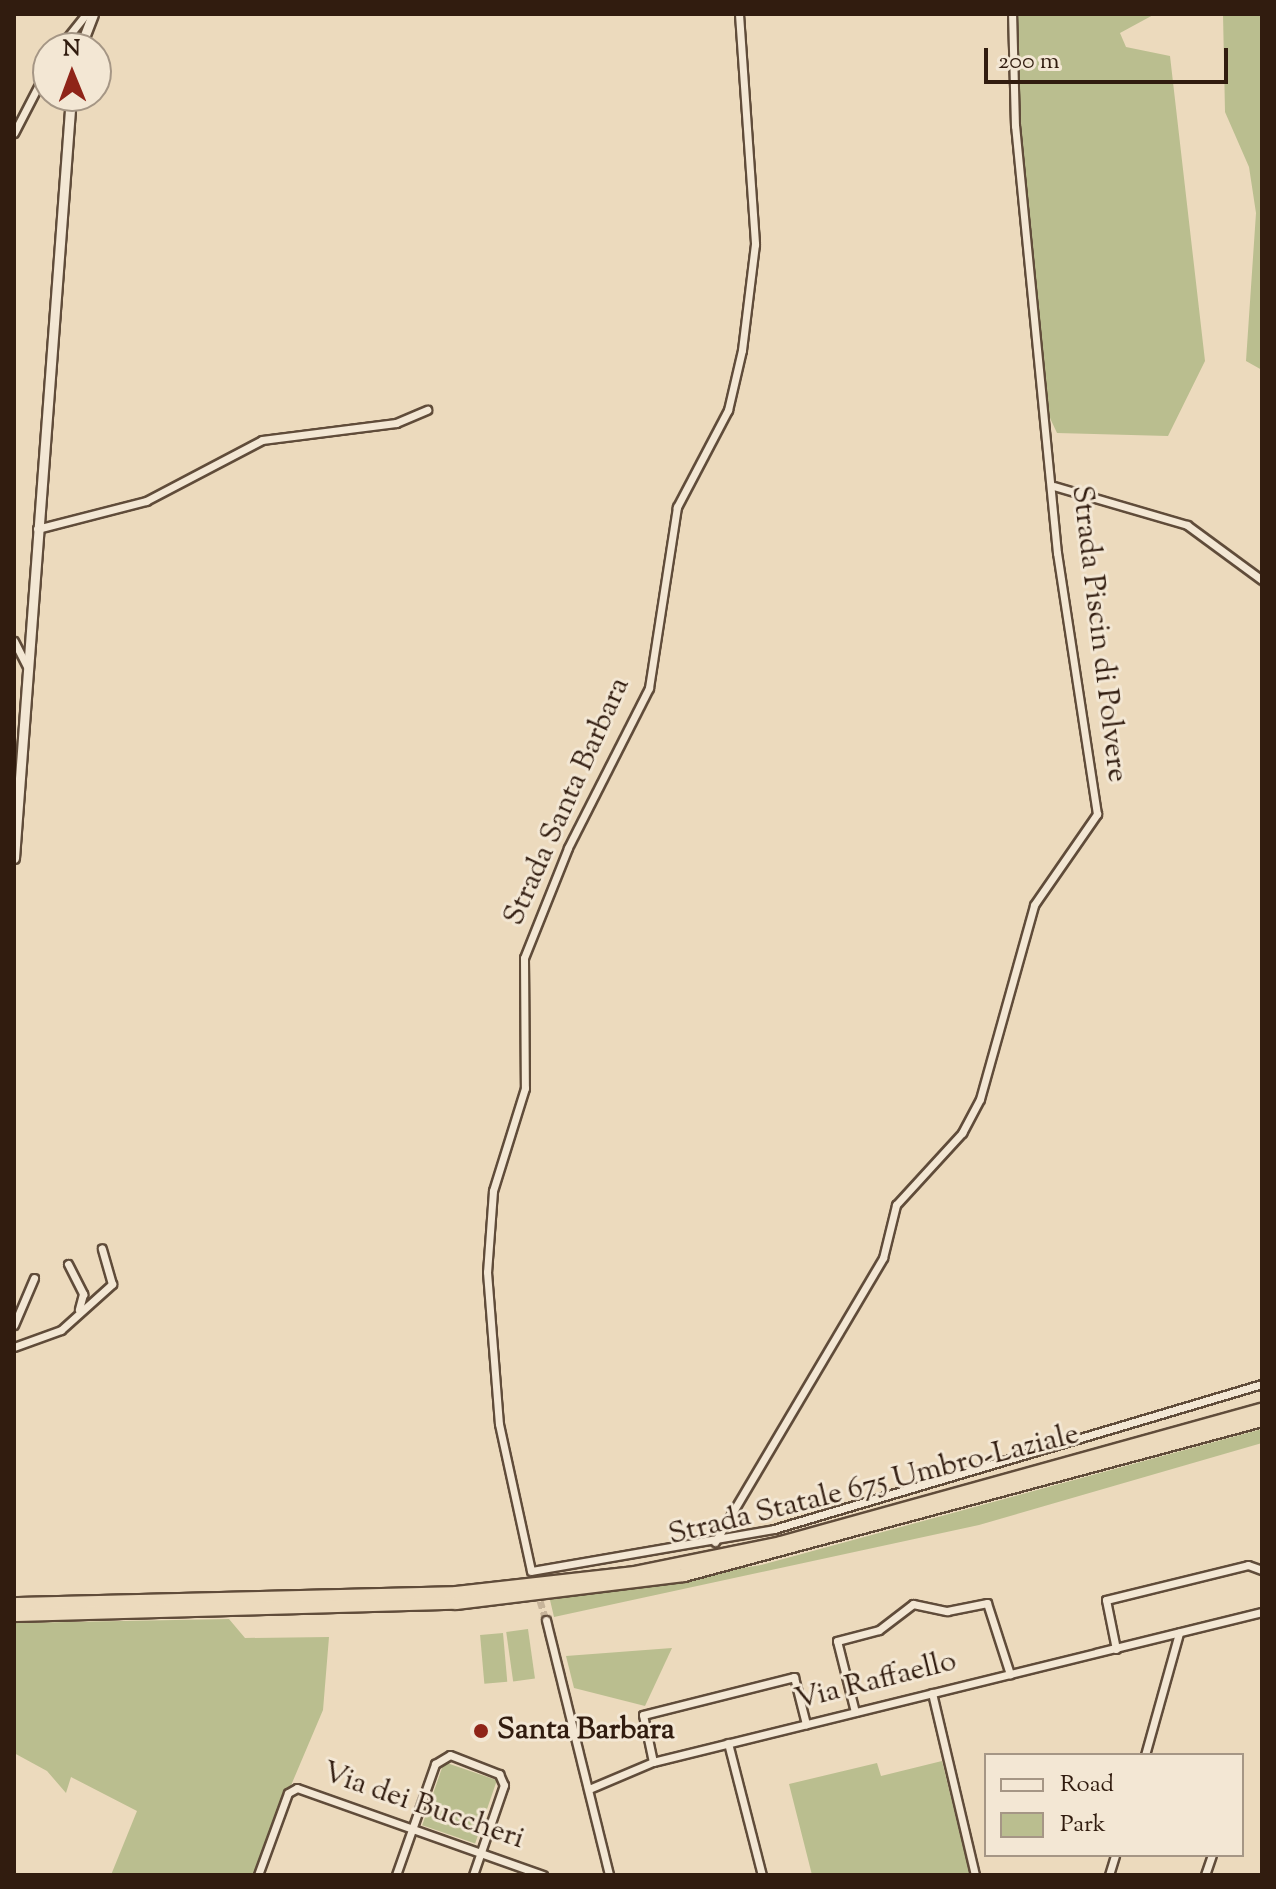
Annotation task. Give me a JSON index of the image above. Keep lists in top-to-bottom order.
{
  "streets": {
    "highway": ["Strada Statale 675 Umbro-Laziale"],
    "street": [
      "Strada Piscin di Polvere",
      "Strada Santa Barbara",
      "Via Raffaello",
      "Via dei Buccheri"
    ]
  },
  "crossings": [
    ["Strada Piscin di Polvere", "Strada Santa Barbara"]
  ],
  "places": ["Santa Barbara"],
  "legend": ["Road", "Park"],
  "scale_bar": "200 m",
  "north": "top"
}
